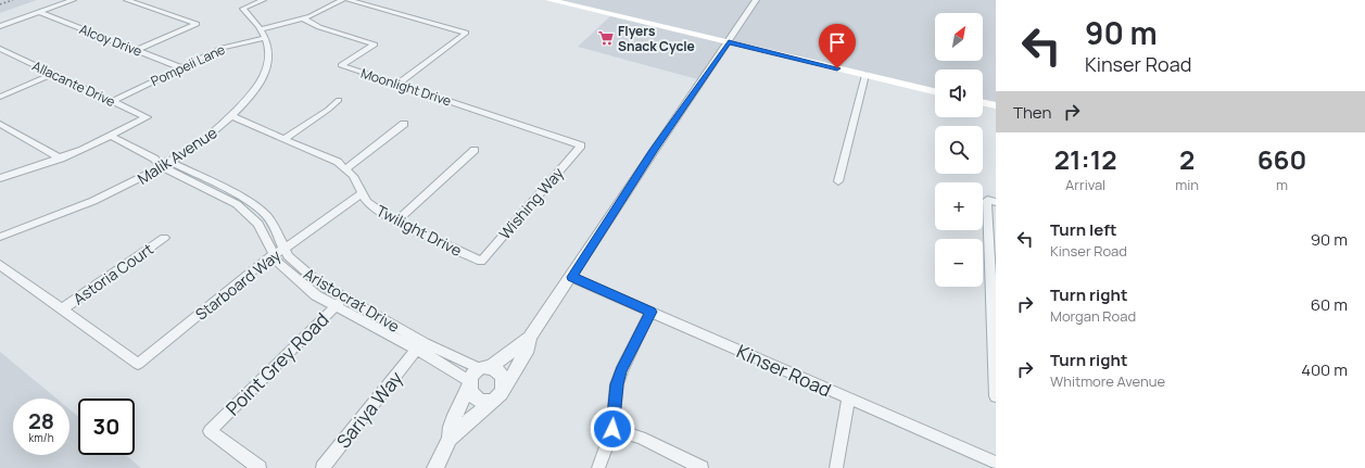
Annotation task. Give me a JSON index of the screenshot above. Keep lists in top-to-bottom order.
{
  "streets": {
    "street": [
      "Alcoy Drive",
      "Pompeii Lane",
      "Allacante Drive",
      "Moonlight Drive",
      "Malik Avenue",
      "Wishing Way",
      "Twilight Drive",
      "Astoria Court",
      "Starboard Way",
      "Aristocrat Drive",
      "Point Grey Road",
      "Kinser Road",
      "Sariya Way"
    ]
  },
  "crossings": [
    ["Alcoy Drive", "Pompeii Lane"],
    ["Pompeii Lane", "Allacante Drive"],
    ["Pompeii Lane", "Malik Avenue"],
    ["Allacante Drive", "Aristocrat Drive"],
    ["Moonlight Drive", "Wishing Way"],
    ["Malik Avenue", "Twilight Drive"],
    ["Malik Avenue", "Aristocrat Drive"],
    ["Wishing Way", "Twilight Drive"],
    ["Twilight Drive", "Starboard Way"],
    ["Astoria Court", "Starboard Way"],
    ["Starboard Way", "Aristocrat Drive"],
    ["Aristocrat Drive", "Point Grey Road"],
    ["Aristocrat Drive", "Sariya Way"]
  ],
  "places": {
    "supermarket": ["Flyers Snack Cycle"]
  },
  "north": "top right",
  "page": {
    "turn": ["90 m", "Kinser Road"],
    "map_buttons": ["+", "−"],
    "then": "Then",
    "eta": [
      "21:12",
      "Arrival",
      "2",
      "min",
      "660",
      "m"
    ],
    "list": [
      {
        "name": "Turn left",
        "note": "Kinser Road",
        "value": "90 m"
      },
      {
        "name": "Turn right",
        "note": "Morgan Road",
        "value": "60 m"
      },
      {
        "name": "Turn right",
        "note": "Whitmore Avenue",
        "value": "400 m"
      }
    ],
    "speed": "28 km/h",
    "limit": "30"
  }
}
